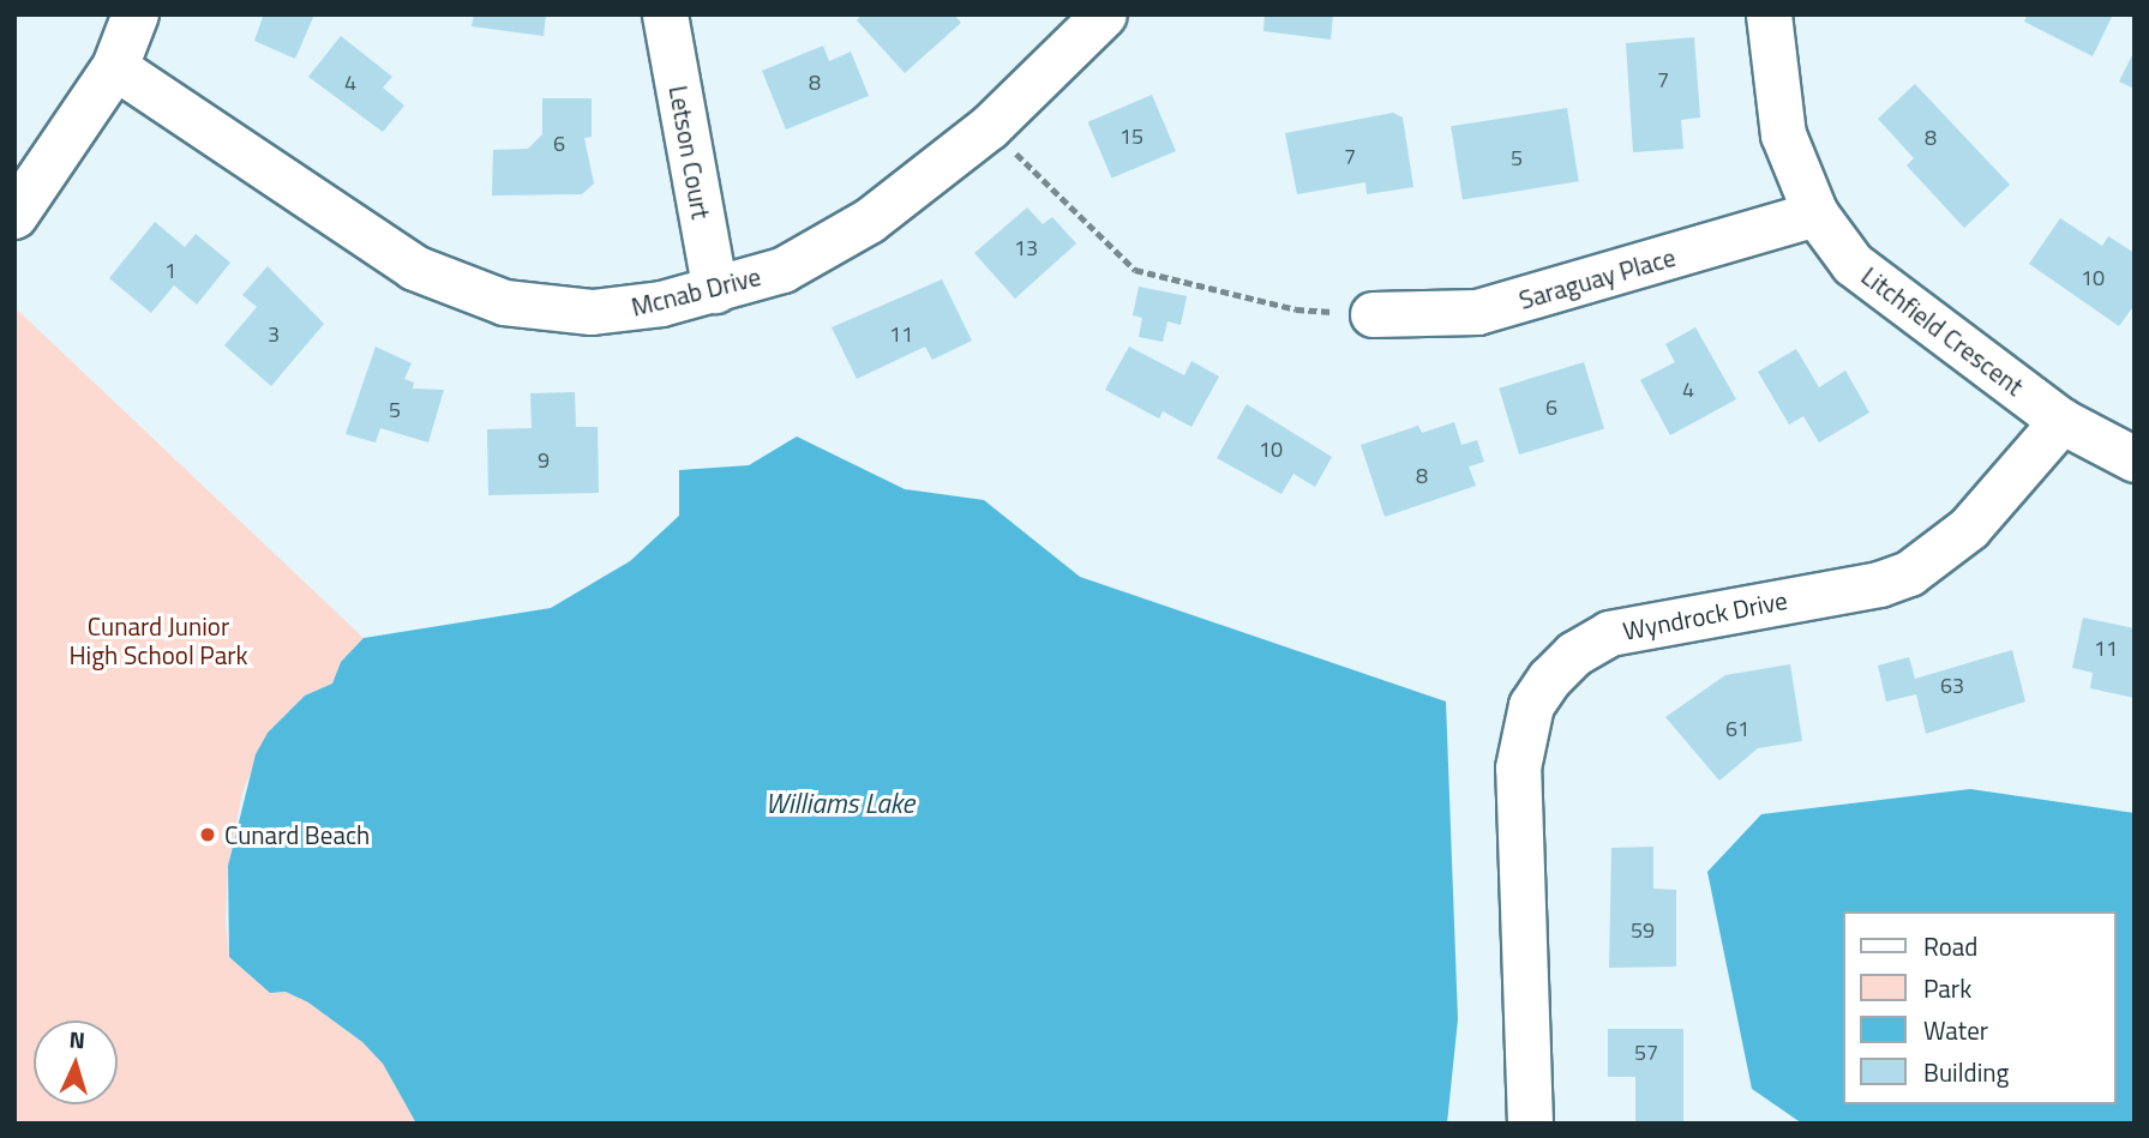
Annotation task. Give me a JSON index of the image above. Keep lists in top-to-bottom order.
{
  "streets": {
    "street": [
      "Letson Court",
      "Saraguay Place",
      "Mcnab Drive",
      "Litchfield Crescent",
      "Wyndrock Drive"
    ]
  },
  "crossings": [
    ["Letson Court", "Mcnab Drive"],
    ["Saraguay Place", "Litchfield Crescent"],
    ["Litchfield Crescent", "Wyndrock Drive"]
  ],
  "water": ["Williams Lake"],
  "parks": ["Cunard Junior High School Park"],
  "places": ["Cunard Beach"],
  "house_numbers": [
    "7",
    "4",
    "8",
    "15",
    "8",
    "6",
    "7",
    "5",
    "13",
    "1",
    "10",
    "3",
    "11",
    "4",
    "6",
    "5",
    "10",
    "9",
    "8",
    "11",
    "63",
    "61",
    "59",
    "57"
  ],
  "legend": [
    "Road",
    "Park",
    "Water",
    "Building"
  ],
  "north": "top"
}
